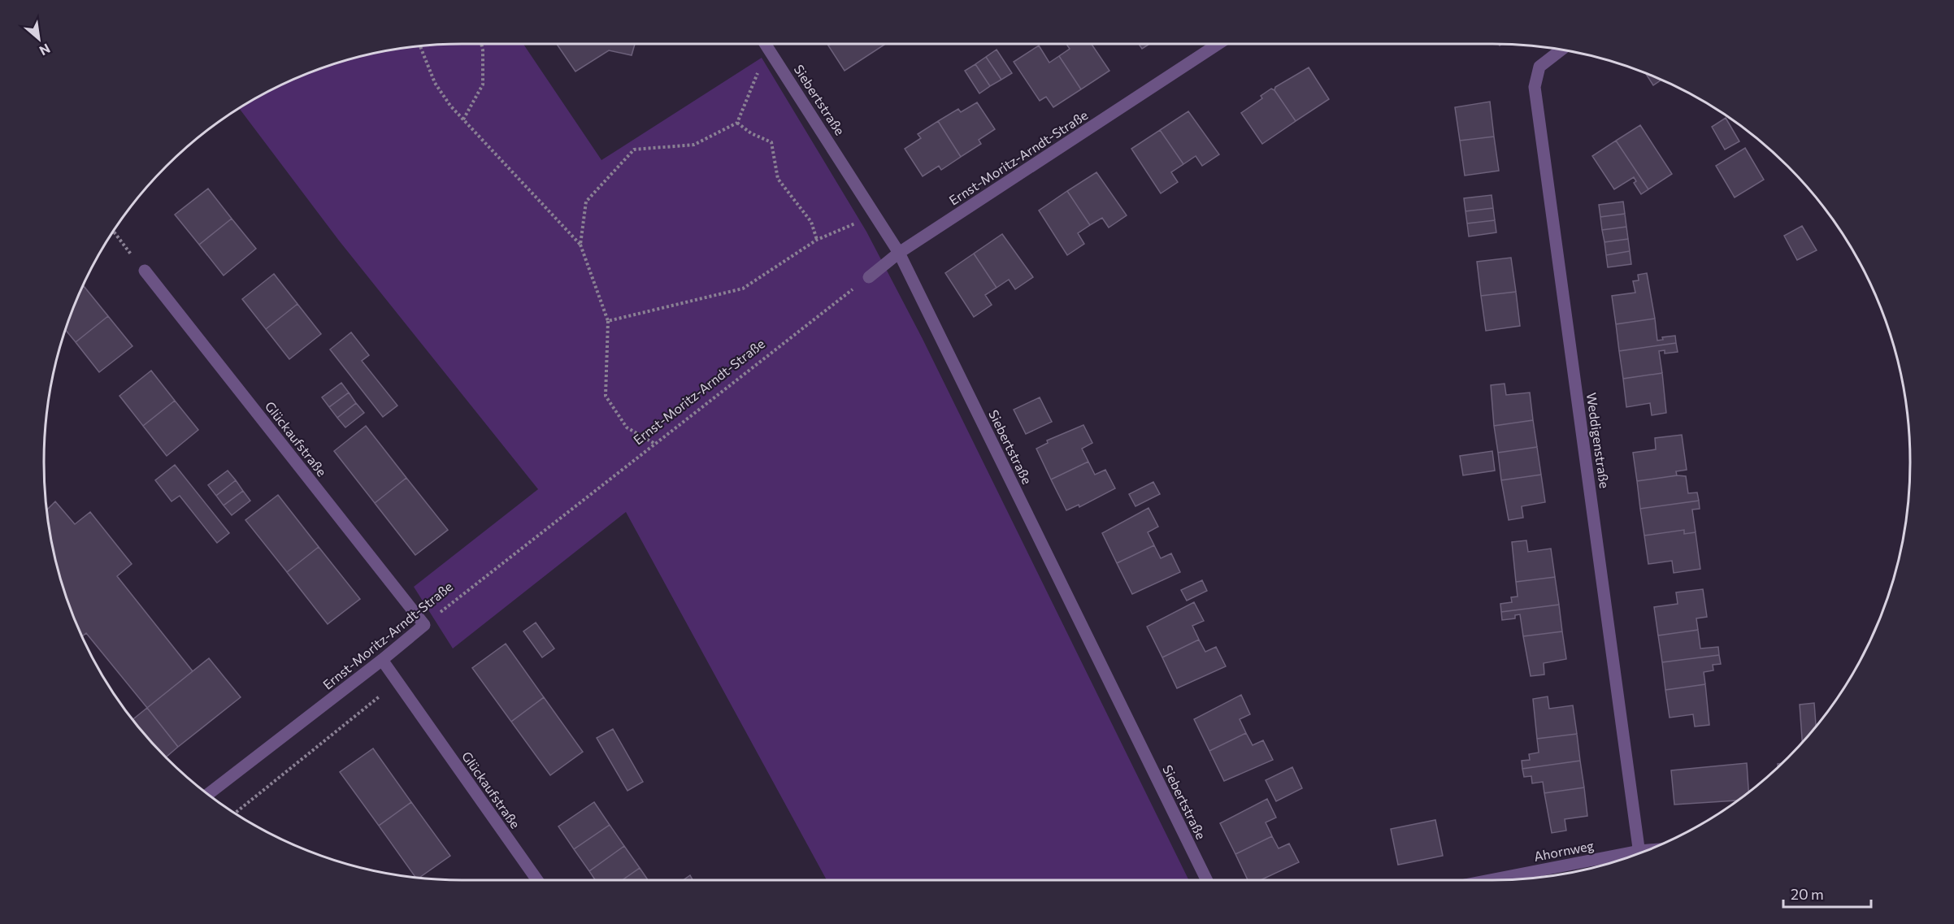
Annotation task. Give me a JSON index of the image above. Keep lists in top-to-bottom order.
{
  "streets": {
    "street": [
      "Siebertstraße",
      "Ernst-Moritz-Arndt-Straße",
      "Glückaufstraße",
      "Weddigenstraße",
      "Ahornweg"
    ]
  },
  "crossings": [
    ["Siebertstraße", "Ernst-Moritz-Arndt-Straße"],
    ["Ernst-Moritz-Arndt-Straße", "Glückaufstraße"]
  ],
  "scale_bar": "20 m",
  "north": "bottom right"
}
